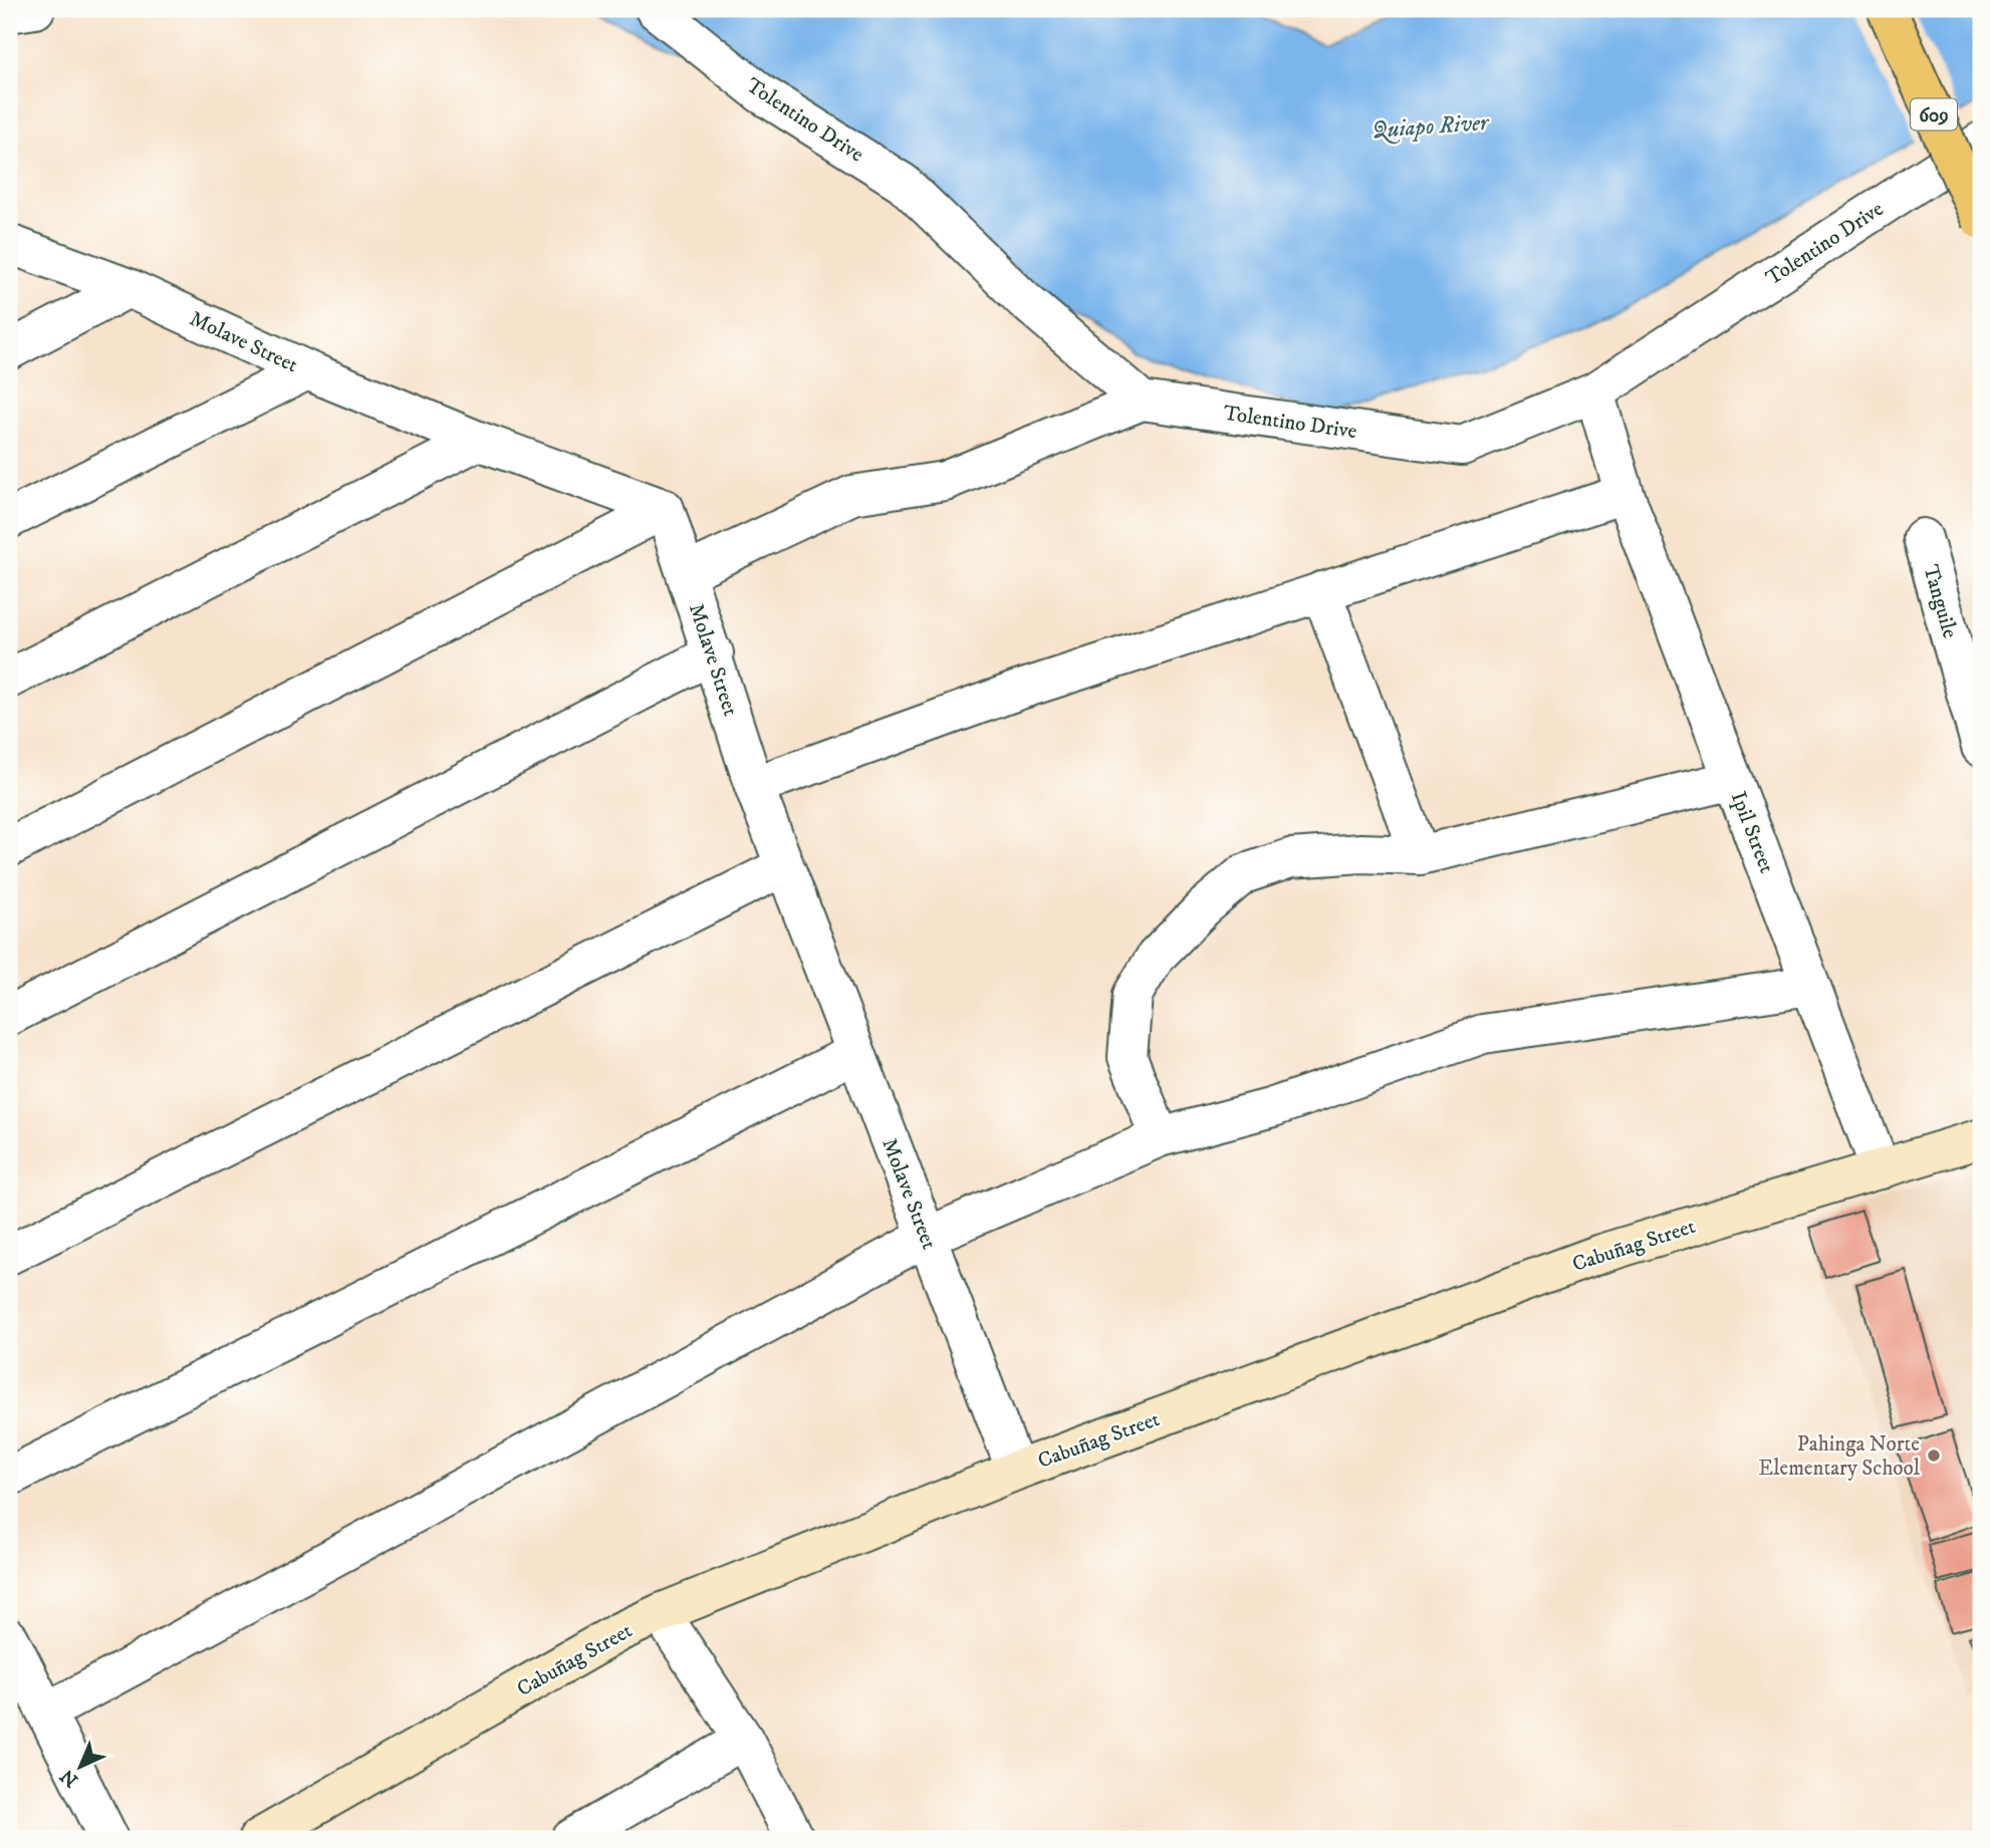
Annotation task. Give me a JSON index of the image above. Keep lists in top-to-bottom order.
{
  "streets": {
    "highway": ["609"],
    "street": [
      "Tolentino Drive",
      "Molave Street",
      "Tanguile",
      "Ipil Street",
      "Cabuñag Street"
    ]
  },
  "crossings": [
    ["Tolentino Drive", "Ipil Street"],
    ["Molave Street", "Cabuñag Street"],
    ["Ipil Street", "Cabuñag Street"]
  ],
  "water": ["Quiapo River"],
  "places": ["Pahinga Norte Elementary School"],
  "north": "bottom left"
}
